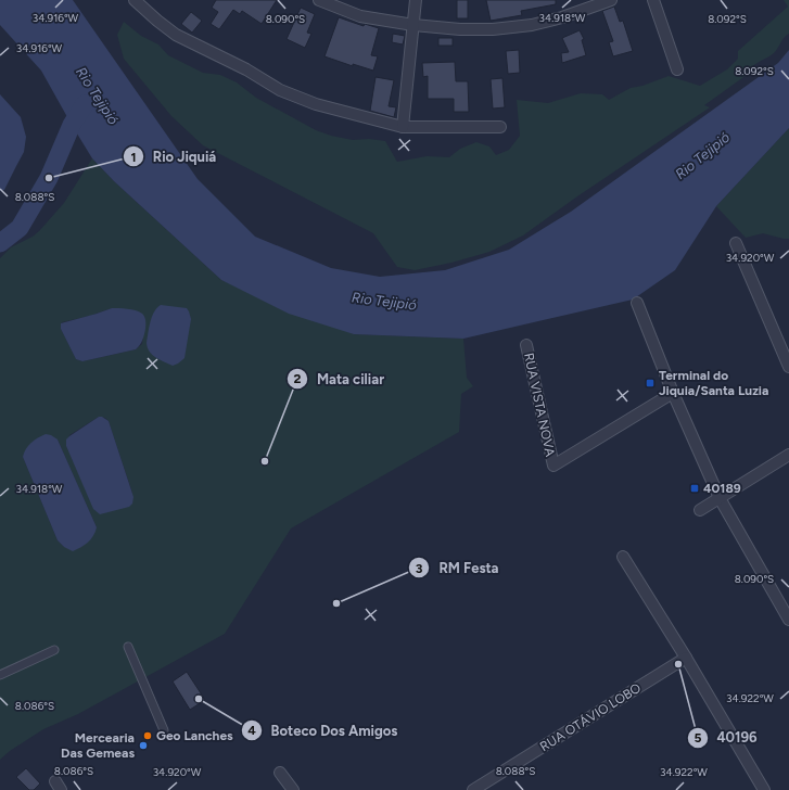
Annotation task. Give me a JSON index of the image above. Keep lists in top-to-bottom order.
{
  "streets": {
    "street": ["RUA VISTA NOVA", "RUA OTÁVIO LOBO"]
  },
  "water": ["Rio Tejipió"],
  "places": {
    "other": [
      "Rio Jiquiá",
      "Mata ciliar",
      "RM Festa",
      "40196",
      "Boteco Dos Amigos",
      "Geo Lanches",
      "Mercearia Das Gemeas"
    ],
    "transit": ["Terminal do Jiquia/Santa Luzia", "40189"]
  },
  "coordinates": [
    "34.916°W",
    "34.918°W",
    "8.090°S",
    "8.092°S",
    "8.088°S",
    "34.920°W",
    "34.922°W",
    "8.086°S"
  ]
}
